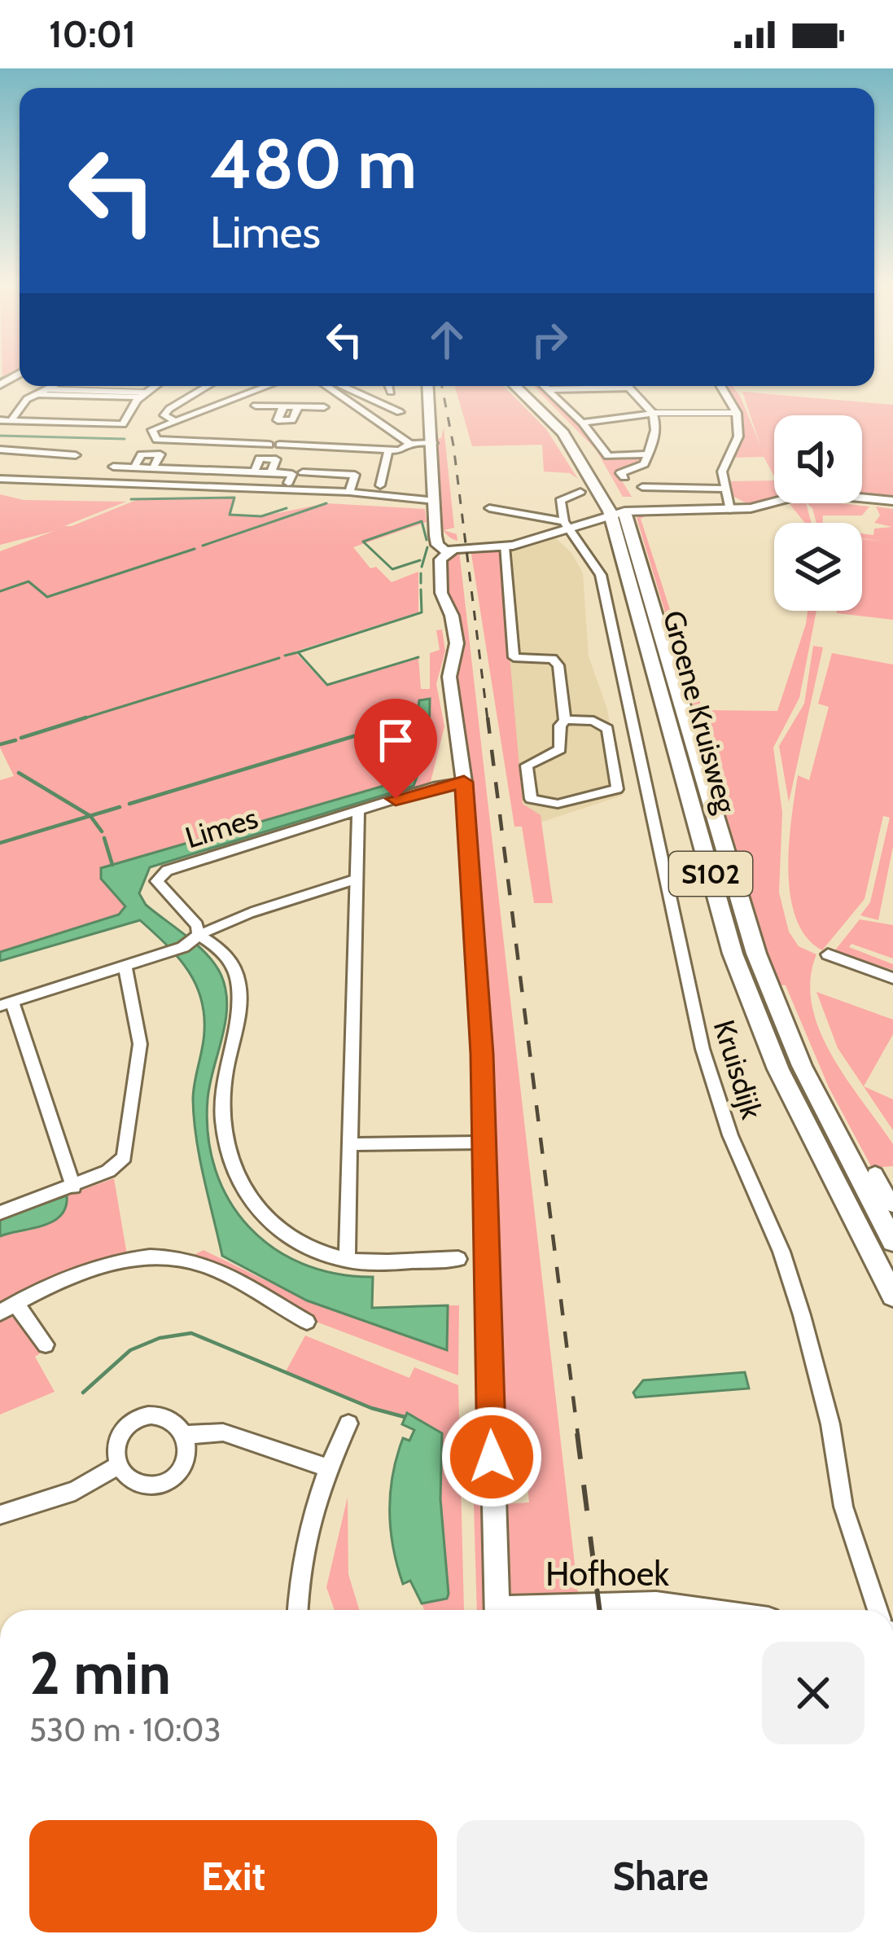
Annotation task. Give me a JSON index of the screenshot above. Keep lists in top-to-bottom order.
{
  "streets": {
    "main road": ["Groene Kruisweg", "S102"],
    "street": ["Limes", "Kruisdijk", "Hofhoek"]
  },
  "page": {
    "status": "10:01",
    "turn": ["480 m", "Limes"],
    "heading": ["2 min", "530 m · 10:03"],
    "buttons": ["Exit", "Share"]
  }
}
